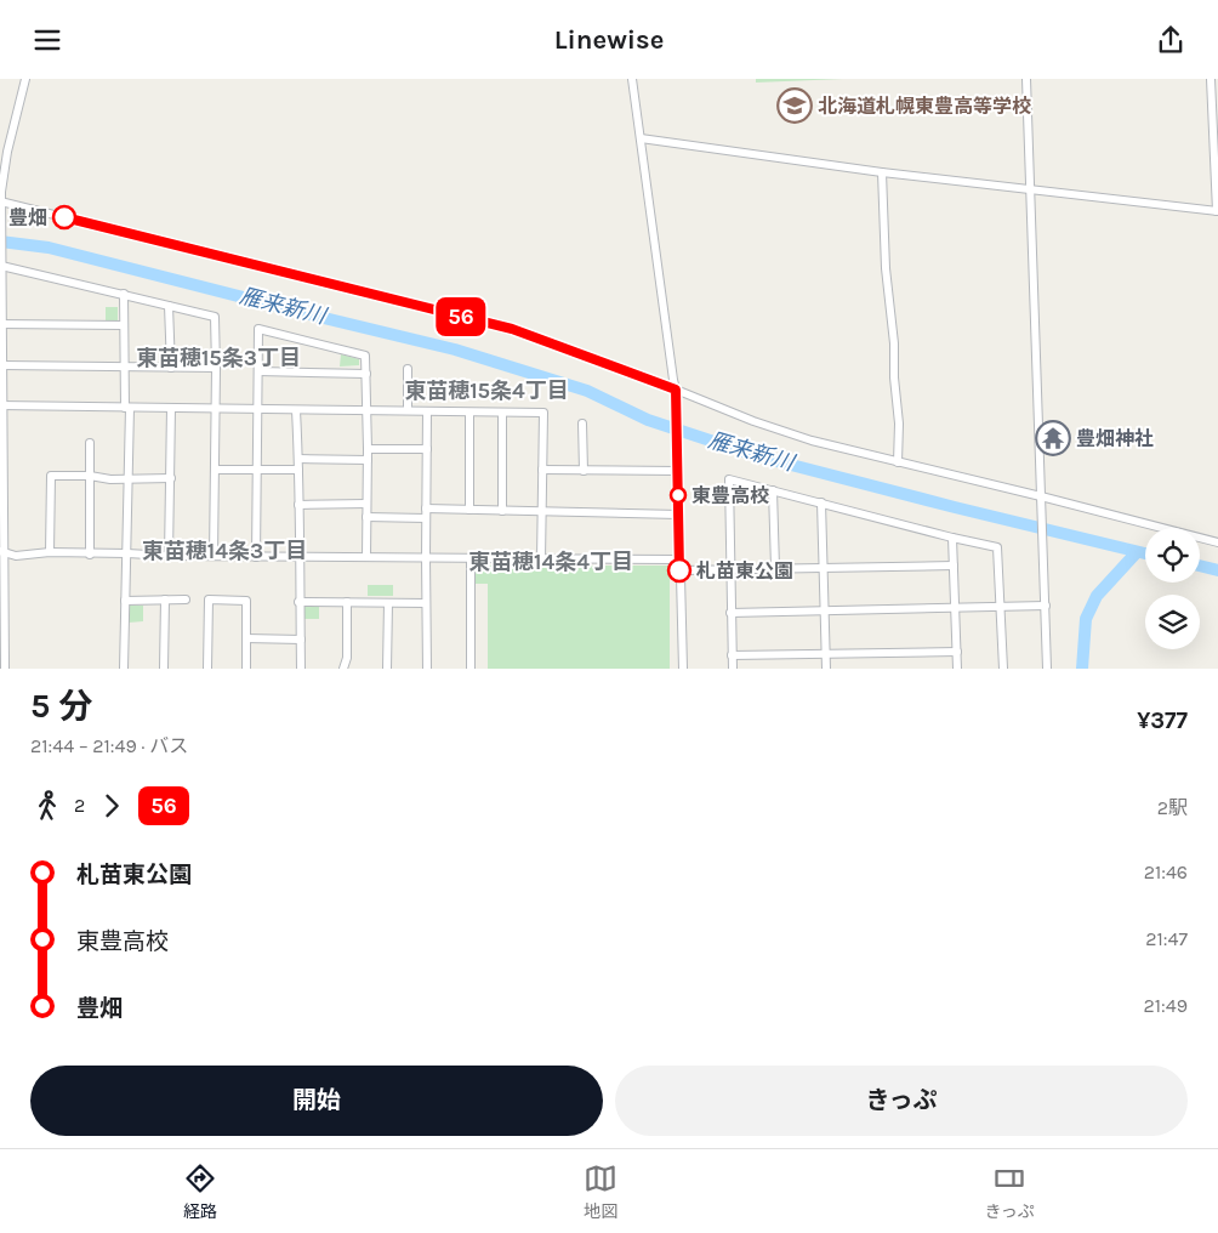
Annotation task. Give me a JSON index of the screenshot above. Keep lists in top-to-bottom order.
{
  "districts": [
    "東苗穂15条3丁目",
    "東苗穂15条4丁目",
    "東苗穂14条3丁目",
    "東苗穂14条4丁目"
  ],
  "water": ["雁来新川"],
  "places": {
    "school or university": ["北海道札幌東豊高等学校"],
    "other": ["豊畑", "東豊高校", "札苗東公園"],
    "temple": ["豊畑神社"]
  },
  "lines": ["bus line 56"],
  "page": {
    "header": "Linewise",
    "on_map": "56",
    "heading": ["5 分", "21:44 – 21:49 · バス", "¥377"],
    "legs": ["2", "56", "2駅"],
    "list": [
      {
        "name": "札苗東公園",
        "value": "21:46"
      },
      {
        "name": "東豊高校",
        "value": "21:47"
      },
      {
        "name": "豊畑",
        "value": "21:49"
      }
    ],
    "buttons": ["開始", "きっぷ"],
    "tabs": ["経路", "地図", "きっぷ"]
  }
}
